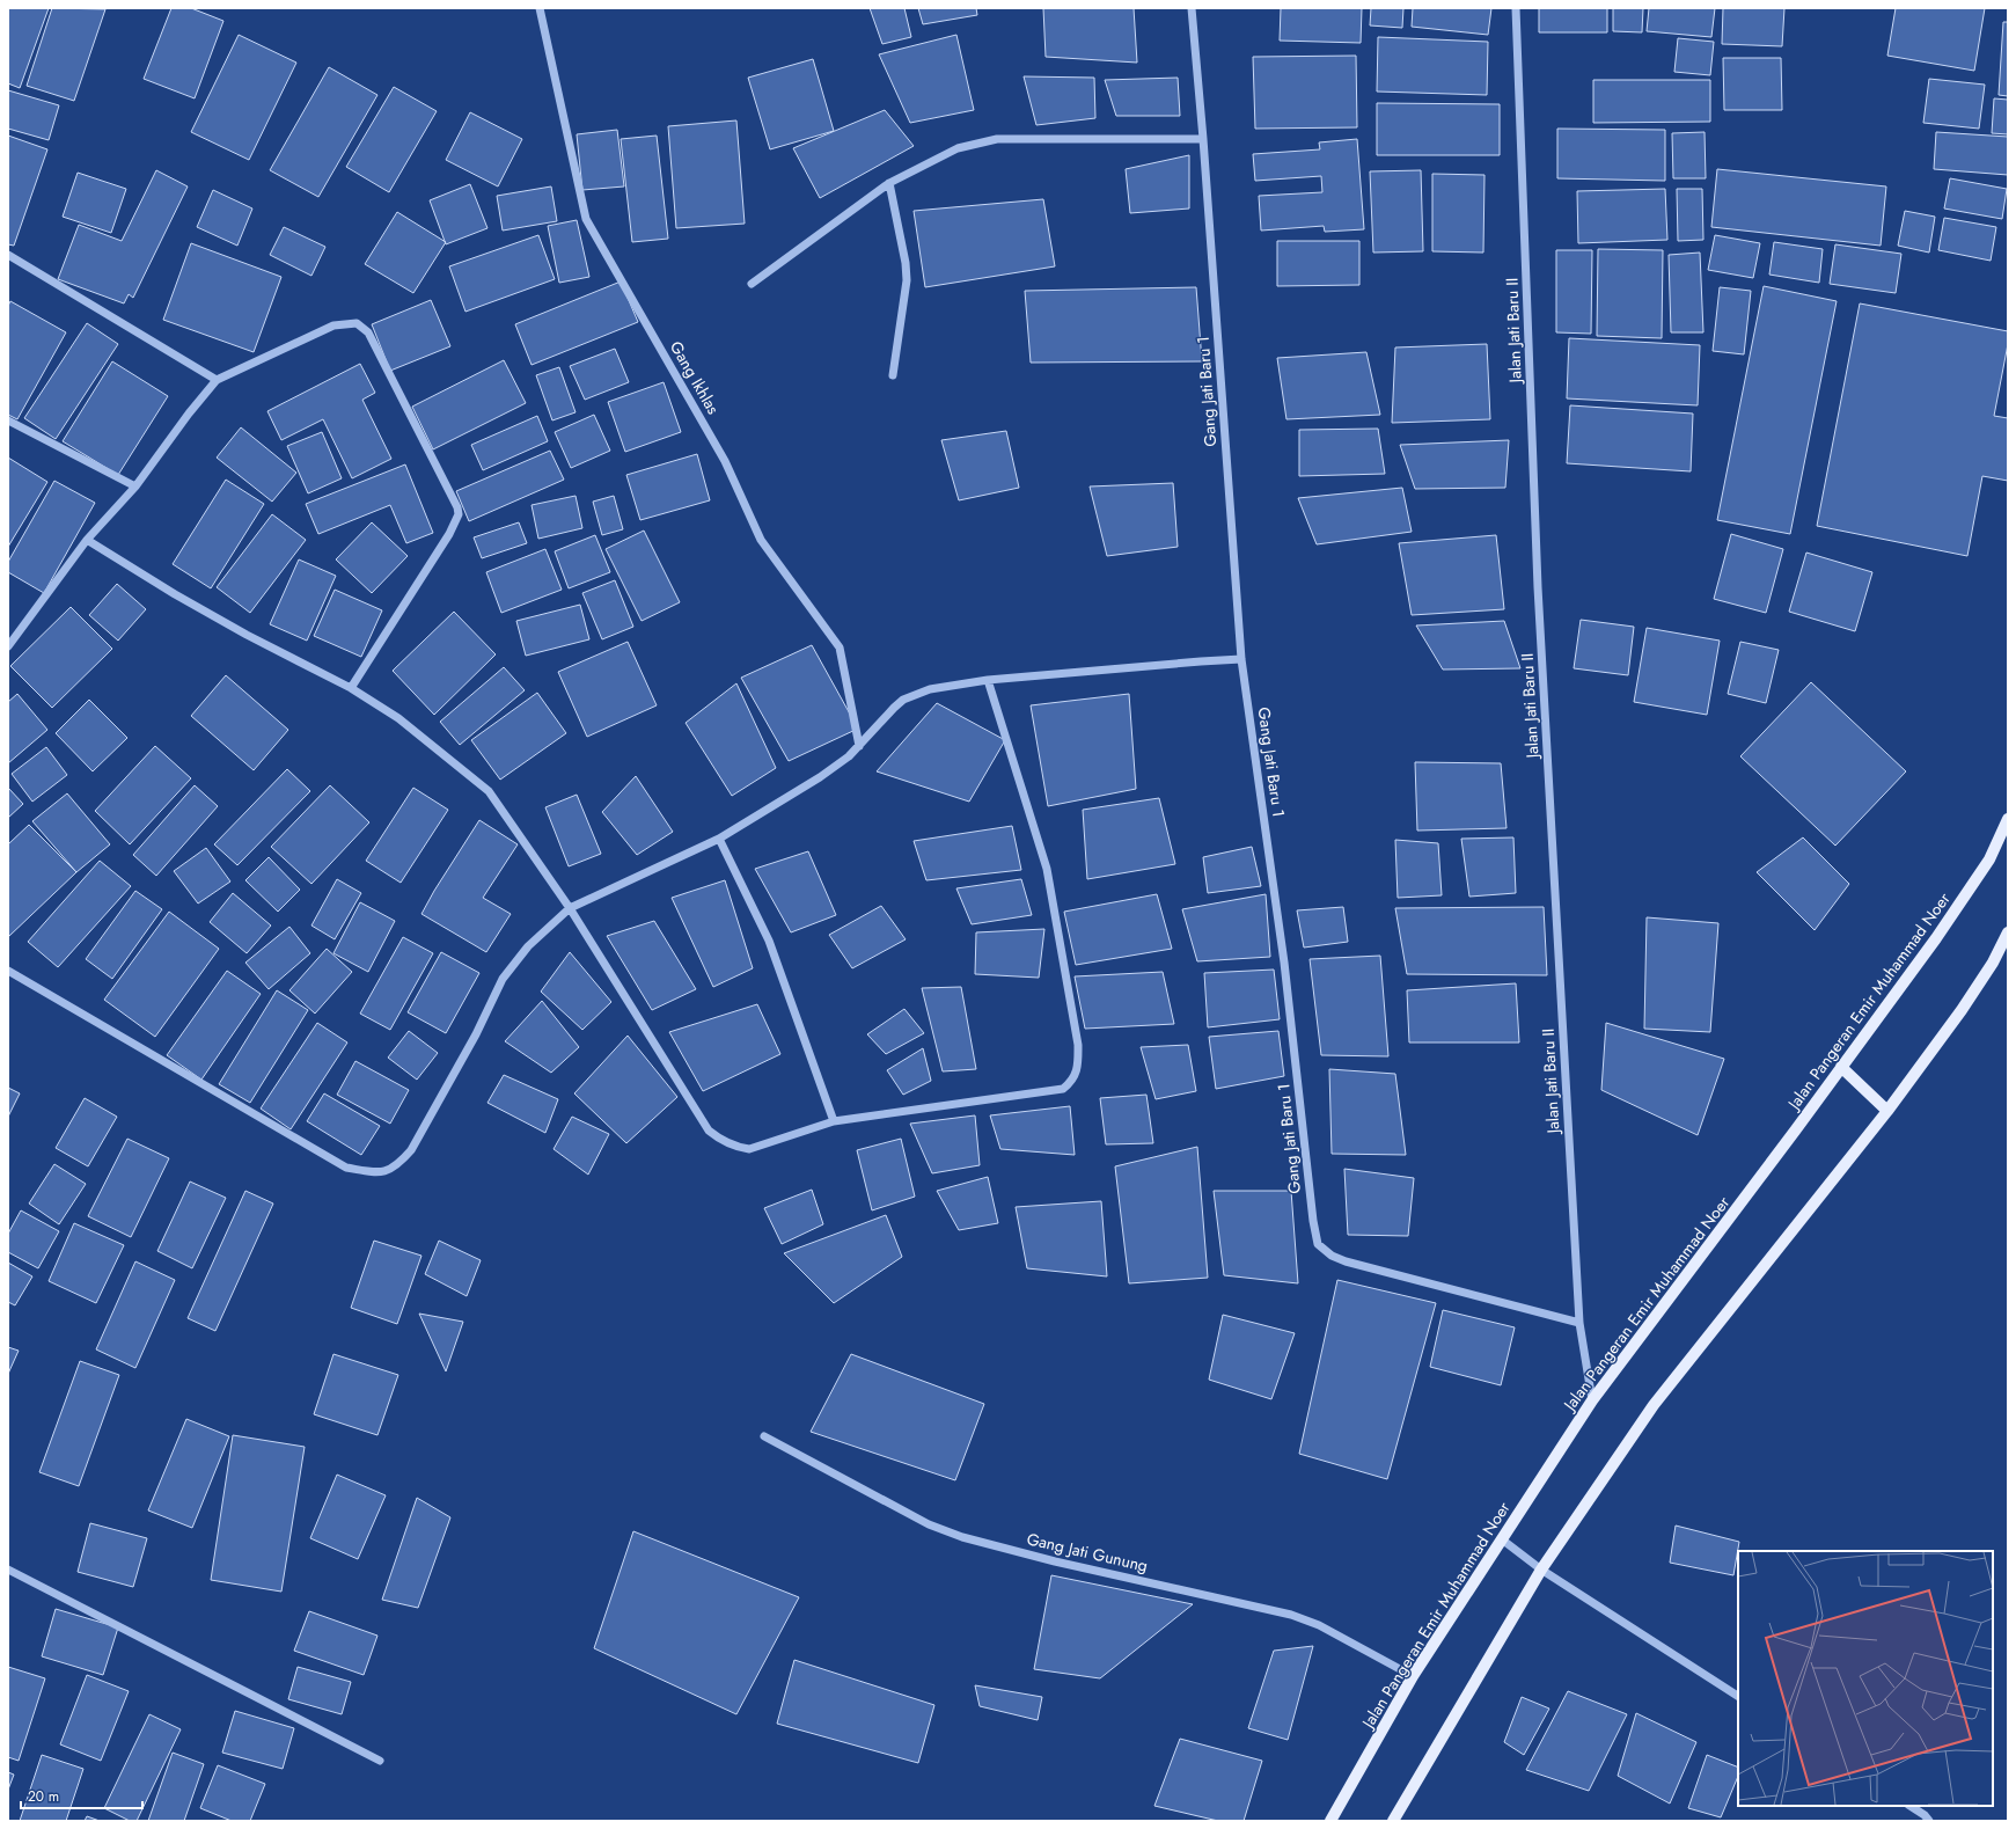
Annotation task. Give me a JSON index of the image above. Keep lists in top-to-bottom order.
{
  "streets": {
    "main road": ["Jalan Pangeran Emir Muhammad Noer"],
    "street": [
      "Jalan Jati Baru II",
      "Gang Ikhlas",
      "Gang Jati Baru 1",
      "Gang Jati Gunung"
    ]
  },
  "crossings": [
    ["Jalan Jati Baru II", "Gang Jati Baru 1"],
    ["Jalan Jati Baru II", "Jalan Pangeran Emir Muhammad Noer"],
    ["Jalan Pangeran Emir Muhammad Noer", "Gang Jati Gunung"]
  ],
  "scale_bar": "20 m"
}
